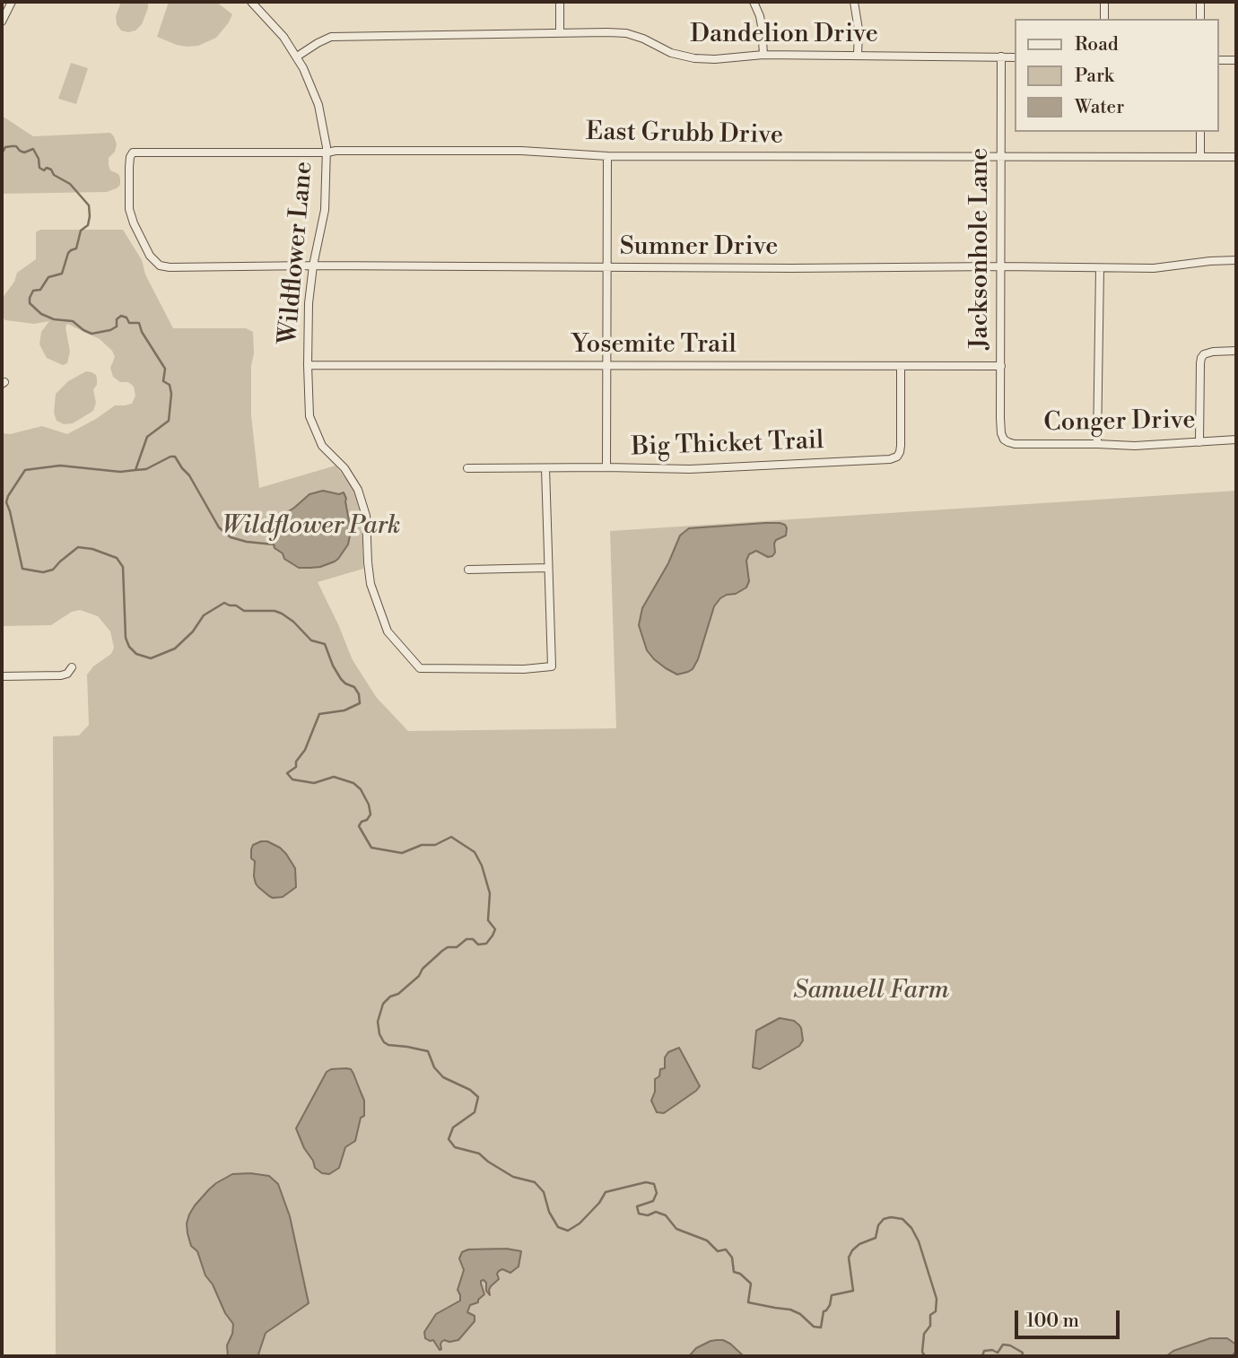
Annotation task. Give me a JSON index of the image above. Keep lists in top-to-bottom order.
{
  "streets": {
    "street": [
      "Dandelion Drive",
      "East Grubb Drive",
      "Sumner Drive",
      "Jacksonhole Lane",
      "Wildflower Lane",
      "Yosemite Trail",
      "Conger Drive",
      "Big Thicket Trail"
    ]
  },
  "crossings": [
    ["Dandelion Drive", "Jacksonhole Lane"],
    ["Dandelion Drive", "Wildflower Lane"],
    ["East Grubb Drive", "Sumner Drive"],
    ["East Grubb Drive", "Jacksonhole Lane"],
    ["East Grubb Drive", "Wildflower Lane"],
    ["Sumner Drive", "Jacksonhole Lane"],
    ["Sumner Drive", "Wildflower Lane"],
    ["Jacksonhole Lane", "Yosemite Trail"],
    ["Jacksonhole Lane", "Conger Drive"],
    ["Wildflower Lane", "Yosemite Trail"],
    ["Yosemite Trail", "Big Thicket Trail"]
  ],
  "parks": ["Wildflower Park", "Samuell Farm"],
  "legend": ["Road", "Park", "Water"],
  "scale_bar": "100 m"
}
